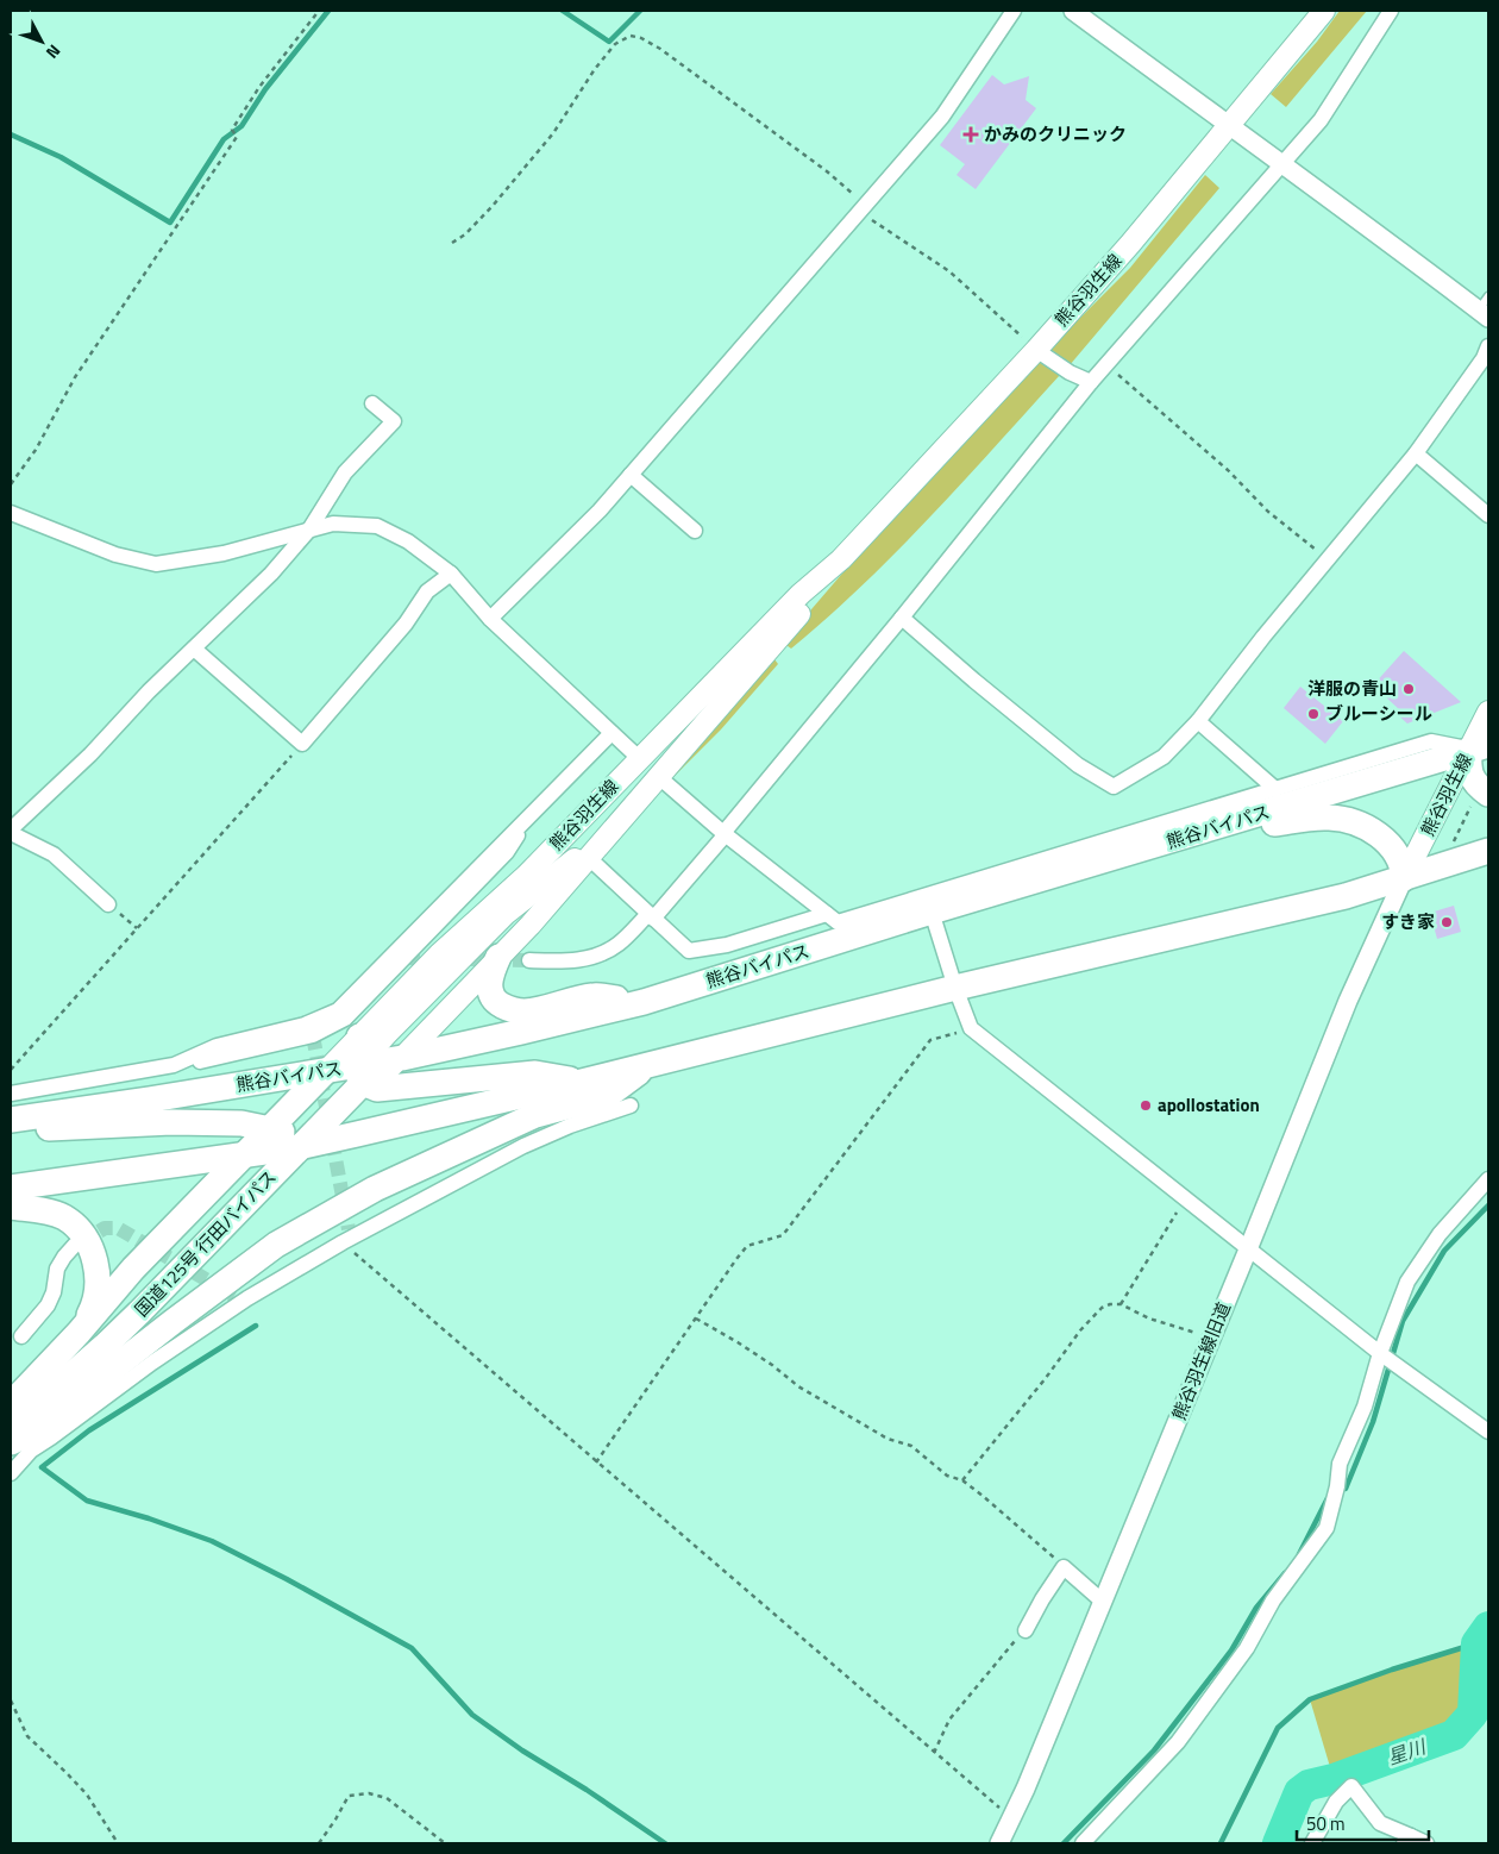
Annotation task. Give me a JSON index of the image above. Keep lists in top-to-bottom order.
{
  "streets": {
    "highway": ["熊谷バイパス", "国道125号 行田バイパス"],
    "main road": ["熊谷羽生線"],
    "street": ["熊谷羽生線旧道"]
  },
  "crossings": [
    ["熊谷羽生線", "熊谷バイパス"],
    ["熊谷羽生線", "国道125号 行田バイパス"],
    ["熊谷羽生線", "熊谷羽生線旧道"],
    ["熊谷バイパス", "国道125号 行田バイパス"]
  ],
  "water": ["星川"],
  "places": {
    "health": ["かみのクリニック"],
    "other": [
      "洋服の青山",
      "ブルーシール",
      "すき家",
      "apollostation"
    ]
  },
  "scale_bar": "50 m",
  "north": "bottom right"
}
